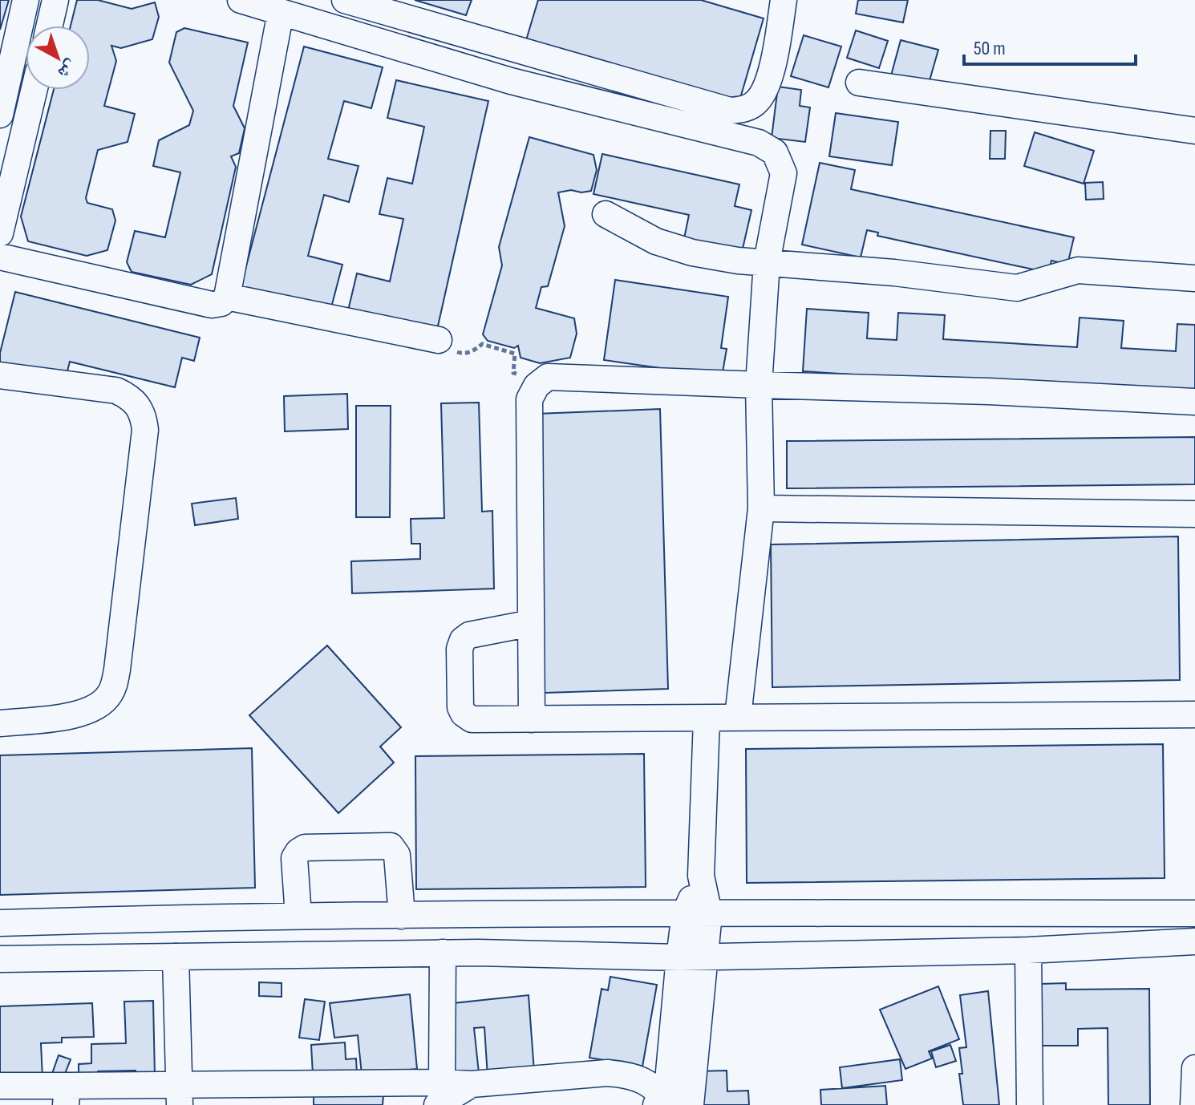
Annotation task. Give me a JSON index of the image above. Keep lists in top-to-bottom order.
{
  "scale_bar": "50 m",
  "north": "bottom right"
}
